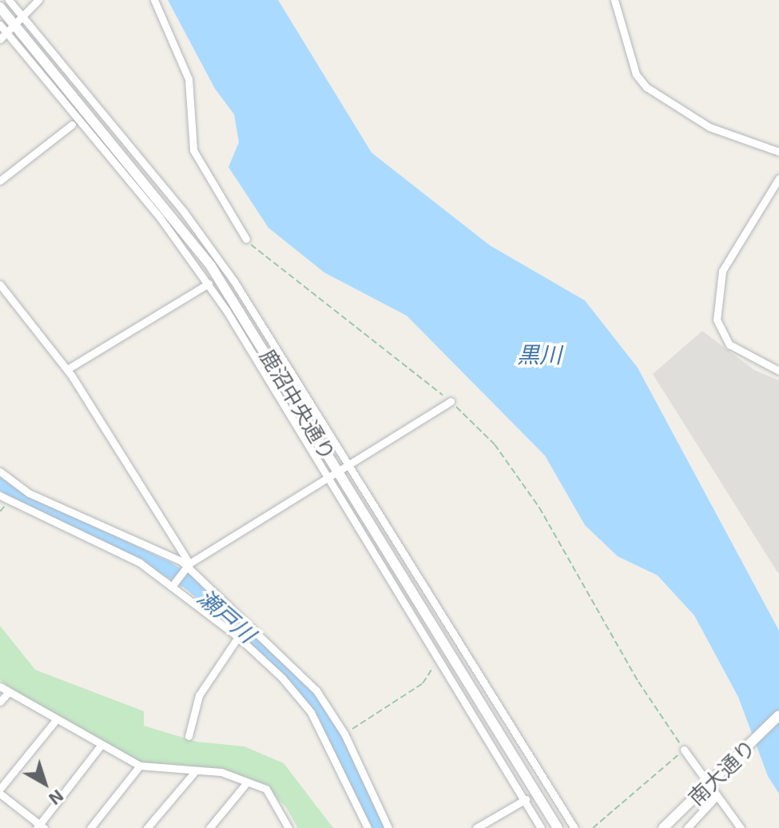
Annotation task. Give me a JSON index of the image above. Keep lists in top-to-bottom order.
{
  "streets": {
    "street": ["鹿沼中央通り", "南大通り"]
  },
  "water": ["黒川", "瀬戸川"],
  "north": "bottom right"
}
